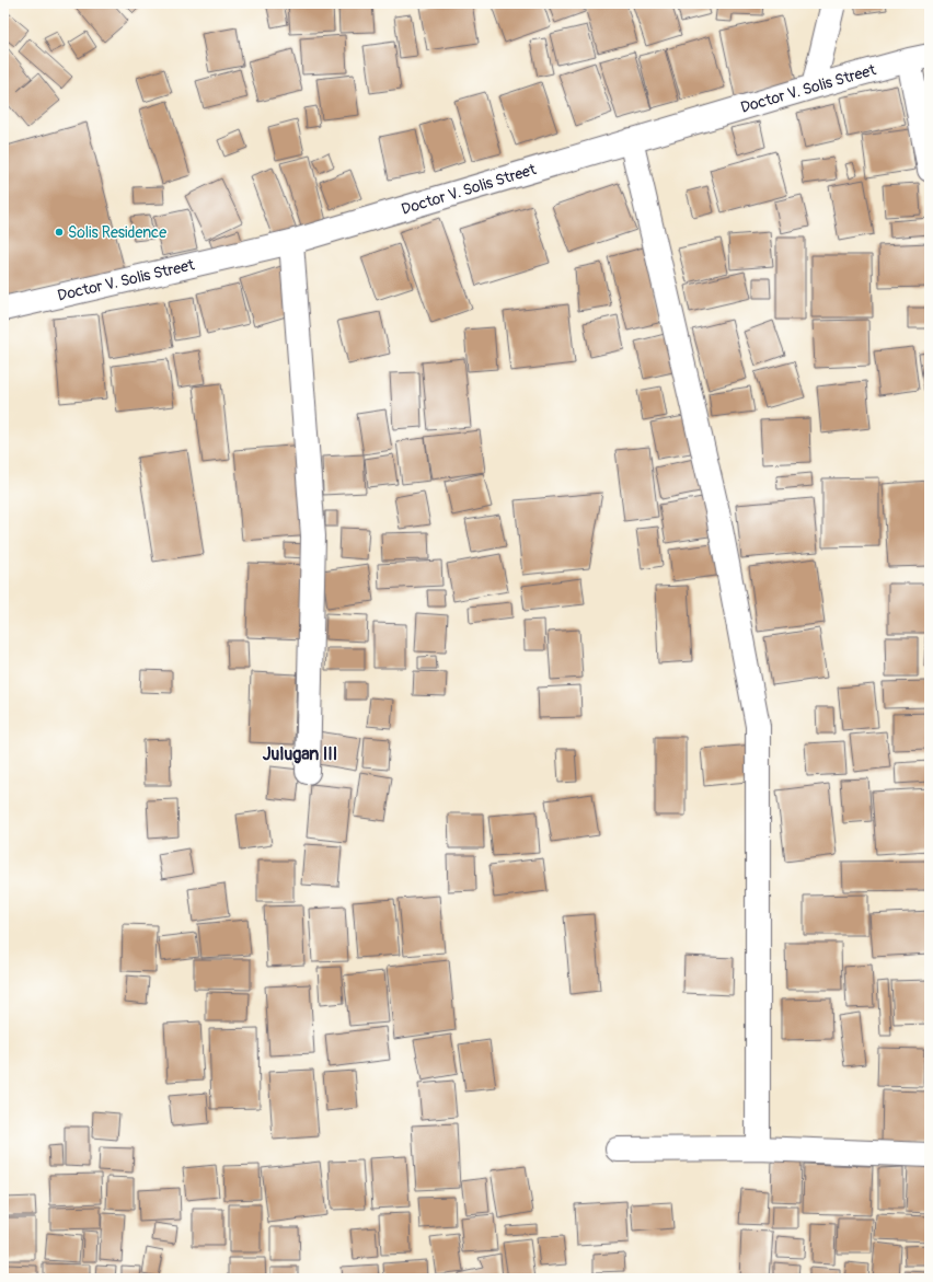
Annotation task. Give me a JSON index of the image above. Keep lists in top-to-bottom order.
{
  "streets": {
    "street": ["Doctor V. Solis Street"]
  },
  "districts": ["Julugan III"],
  "places": ["Solis Residence"]
}
